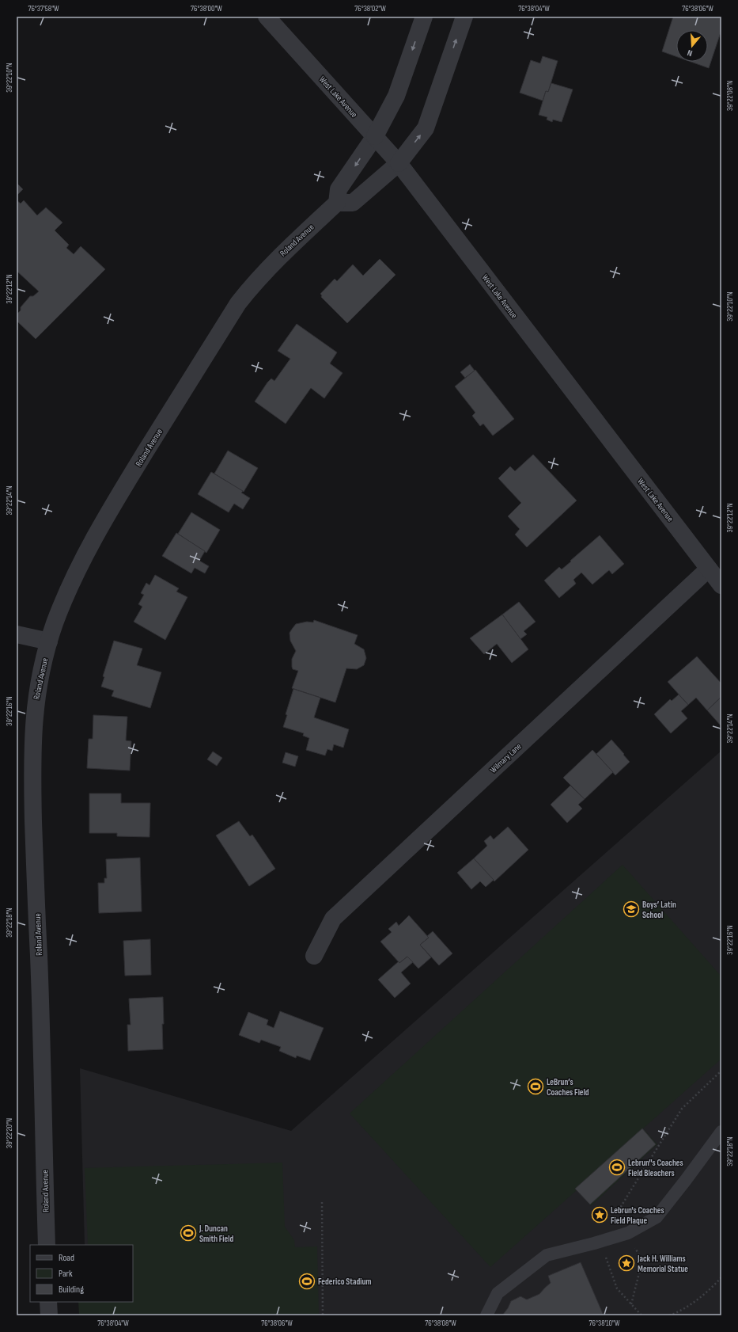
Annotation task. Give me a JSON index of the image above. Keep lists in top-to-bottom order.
{
  "streets": {
    "street": ["West Lake Avenue", "Roland Avenue", "Wilmary Lane"]
  },
  "crossings": [
    ["West Lake Avenue", "Wilmary Lane"]
  ],
  "places": {
    "school or university": ["Boys’ Latin School"],
    "sports": [
      "LeBrun’s Coaches Field",
      "Lebrun''s Coaches Field Bleachers",
      "J. Duncan Smith Field",
      "Federico Stadium"
    ],
    "place": ["Lebrun's Coaches Field Plaque", "Jack H. Williams Memorial Statue"]
  },
  "legend": ["Road", "Park", "Building"],
  "north": "bottom",
  "coordinates": [
    "76°37'58\"W",
    "76°38'00\"W",
    "76°38'02\"W",
    "76°38'04\"W",
    "76°38'06\"W",
    "39°22'10\"N",
    "39°22'08\"N",
    "39°22'12\"N",
    "39°22'14\"N",
    "39°22'16\"N",
    "39°22'18\"N",
    "39°22'20\"N",
    "76°38'08\"W",
    "76°38'10\"W"
  ]
}
